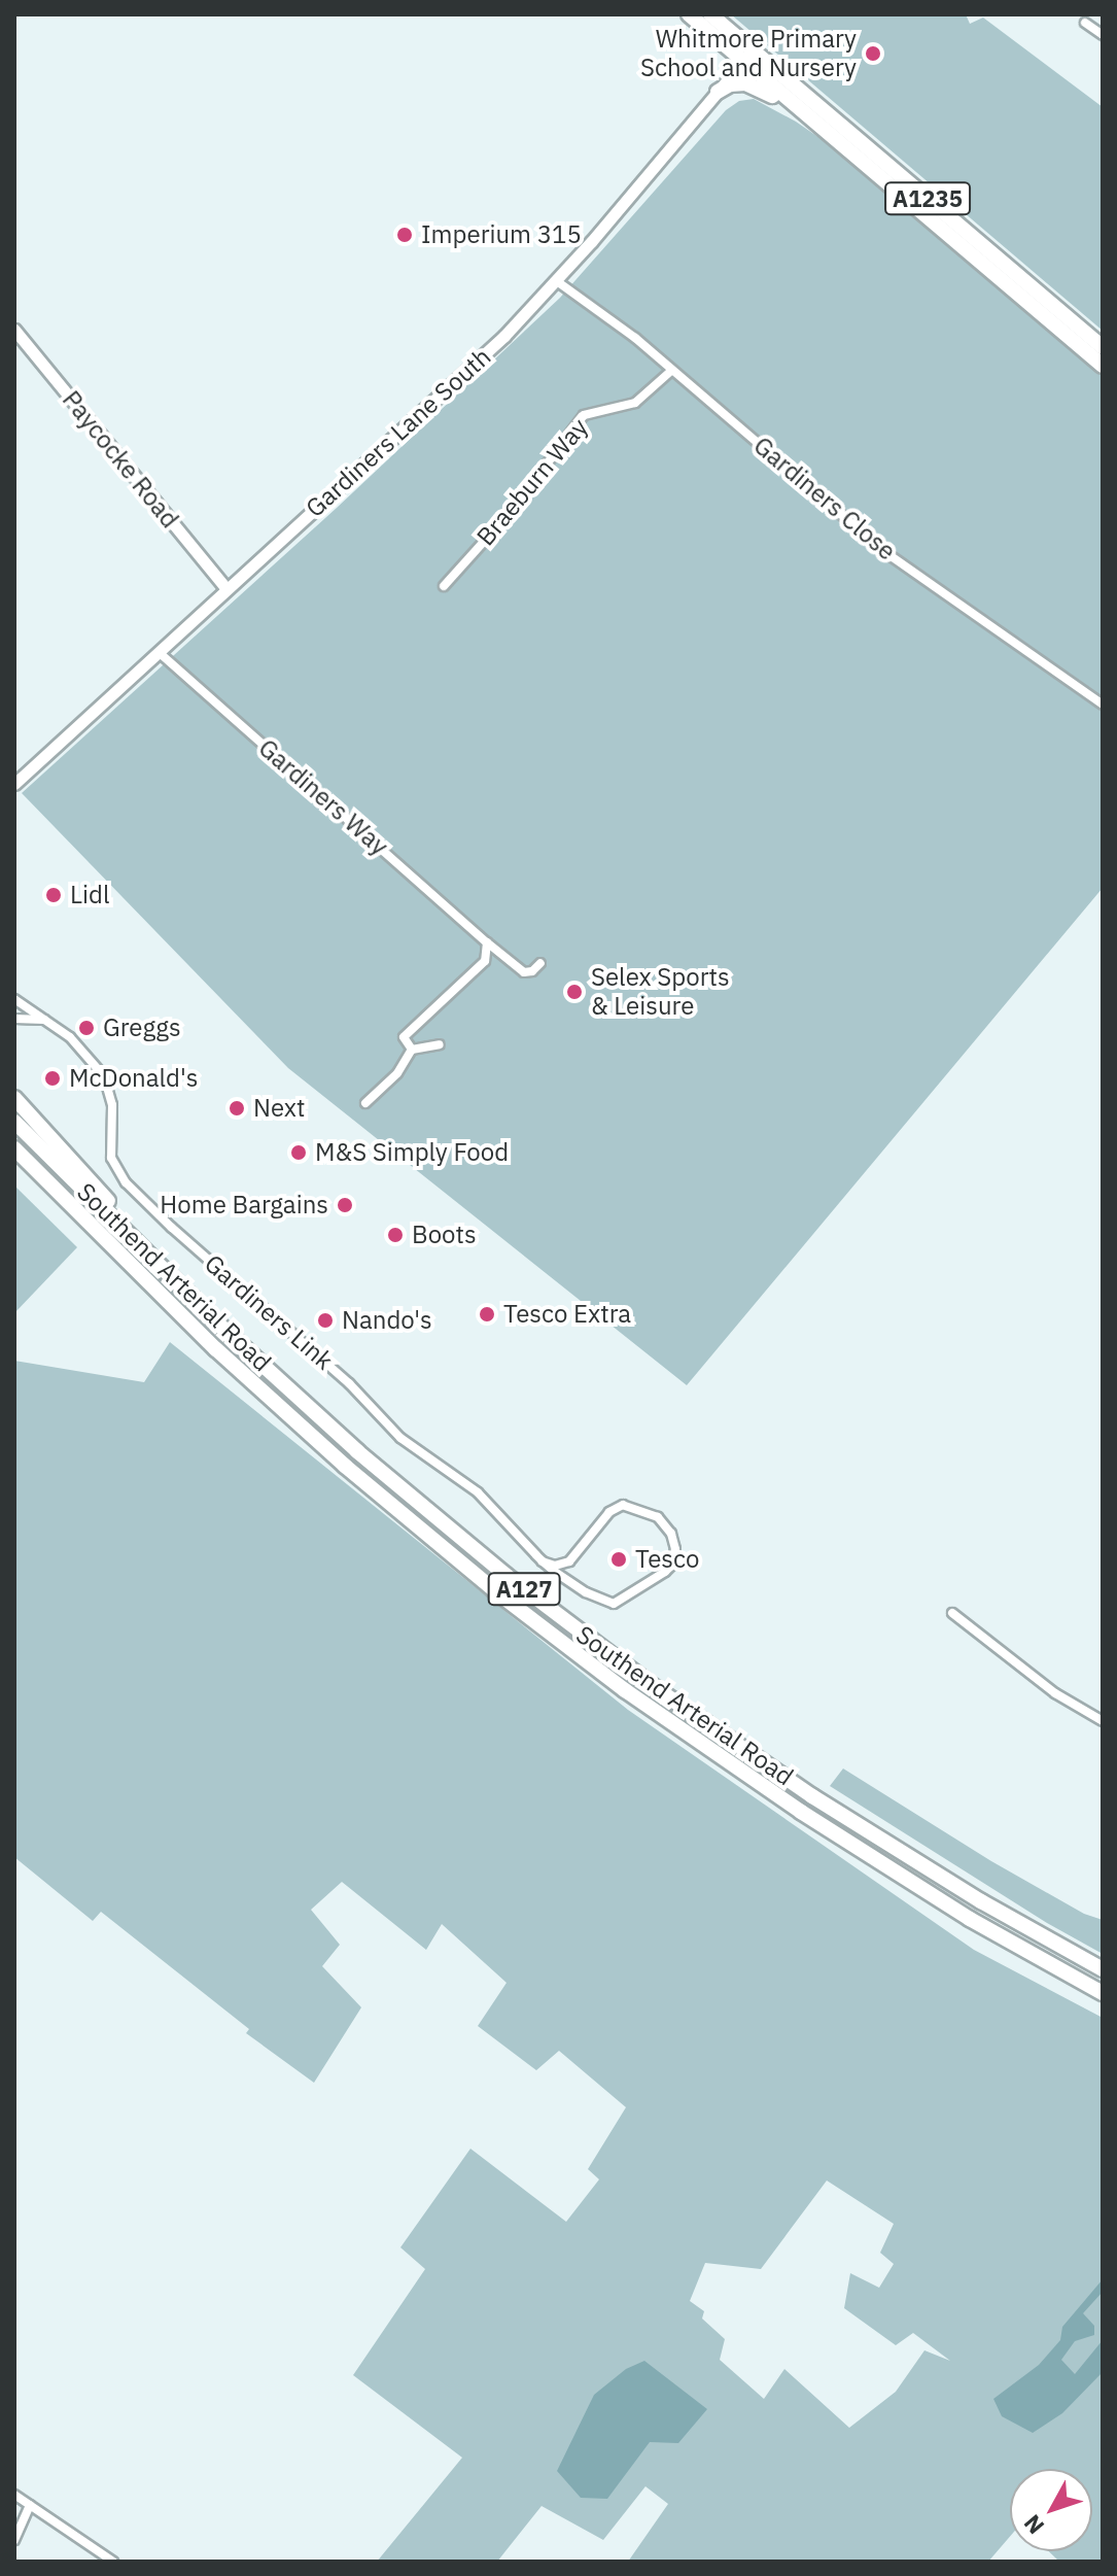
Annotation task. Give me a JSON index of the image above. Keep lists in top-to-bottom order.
{
  "streets": {
    "main road": ["A1235", "Southend Arterial Road", "A127"],
    "street": [
      "Gardiners Lane South",
      "Paycocke Road",
      "Braeburn Way",
      "Gardiners Close",
      "Gardiners Way",
      "Gardiners Link"
    ]
  },
  "crossings": [
    ["A1235", "Gardiners Lane South"],
    ["Gardiners Lane South", "Paycocke Road"],
    ["Gardiners Lane South", "Gardiners Close"],
    ["Gardiners Lane South", "Gardiners Way"],
    ["Braeburn Way", "Gardiners Close"],
    ["Southend Arterial Road", "A127"]
  ],
  "places": [
    "Whitmore Primary School and Nursery",
    "Imperium 315",
    "Lidl",
    "Selex Sports & Leisure",
    "Greggs",
    "McDonald's",
    "Next",
    "M&S Simply Food",
    "Home Bargains",
    "Boots",
    "Tesco Extra",
    "Nando's",
    "Tesco"
  ],
  "north": "bottom left"
}
